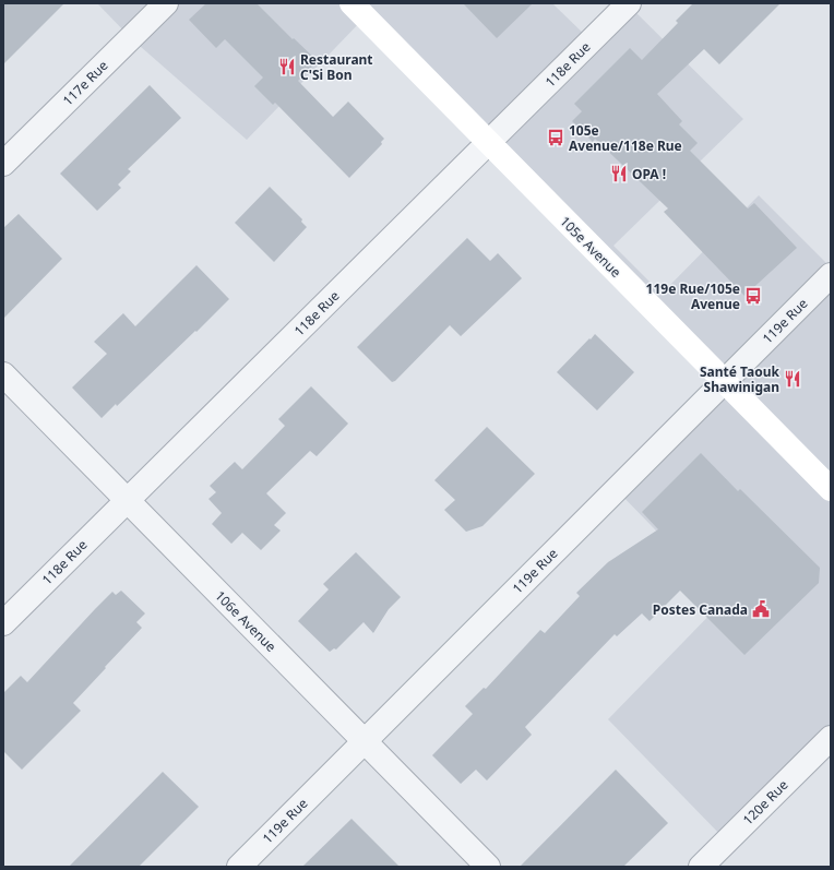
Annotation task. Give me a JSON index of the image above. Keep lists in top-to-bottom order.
{
  "streets": {
    "street": [
      "118e Rue",
      "117e Rue",
      "105e Avenue",
      "119e Rue",
      "106e Avenue",
      "120e Rue"
    ]
  },
  "crossings": [
    ["118e Rue", "105e Avenue"],
    ["118e Rue", "106e Avenue"],
    ["105e Avenue", "119e Rue"],
    ["119e Rue", "106e Avenue"]
  ],
  "places": {
    "restaurant": ["Restaurant C'Si Bon", "OPA !", "Santé Taouk Shawinigan"],
    "bus stop": ["105e Avenue/118e Rue", "119e Rue/105e Avenue"],
    "public building": ["Postes Canada"]
  }
}
